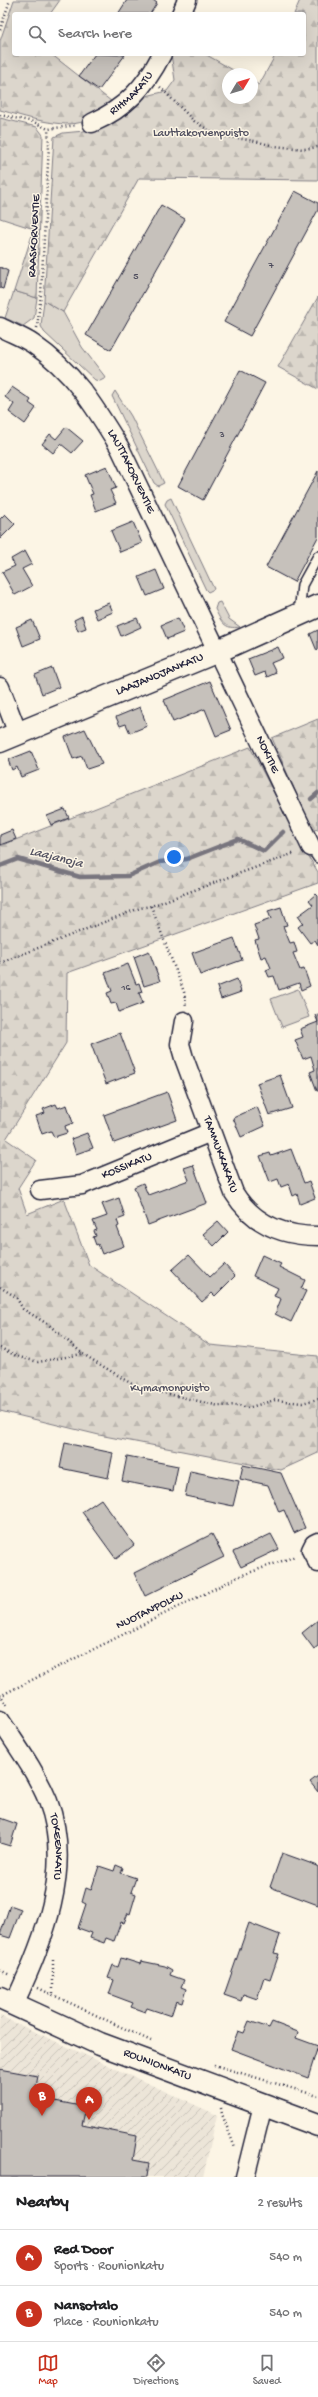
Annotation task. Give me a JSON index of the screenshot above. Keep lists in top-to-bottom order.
{
  "streets": {
    "main road": ["LAAJANOJANKATU", "ROUNIONKATU"],
    "street": [
      "RIHMAKATU",
      "LAUTTAKORVENTIE",
      "NOKITIE",
      "TAMMUKKAKATU",
      "KOSSIKATU",
      "TOKEENKATU"
    ],
    "path": ["RAASKORVENTIE", "NUOTANPOLKU"]
  },
  "crossings": [
    ["RAASKORVENTIE", "LAUTTAKORVENTIE"],
    ["LAUTTAKORVENTIE", "LAAJANOJANKATU"],
    ["LAUTTAKORVENTIE", "NOKITIE"],
    ["LAAJANOJANKATU", "NOKITIE"],
    ["TAMMUKKAKATU", "KOSSIKATU"],
    ["TOKEENKATU", "ROUNIONKATU"]
  ],
  "water": ["Laajanoja"],
  "parks": ["Lauttakorvenpuisto", "Kymarnonpuisto"],
  "house_numbers": [
    "7",
    "5",
    "3",
    "16"
  ],
  "north": "top right",
  "page": {
    "search": "Search here",
    "pins": ["B", "A"],
    "heading": ["Nearby", "2 results"],
    "list": [
      {
        "mark": "A",
        "name": "Red Door",
        "note": "Sports · Rounionkatu",
        "value": "540 m"
      },
      {
        "mark": "B",
        "name": "Nansotalo",
        "note": "Place · Rounionkatu",
        "value": "540 m"
      }
    ],
    "nav": ["Map", "Directions", "Saved"]
  }
}
